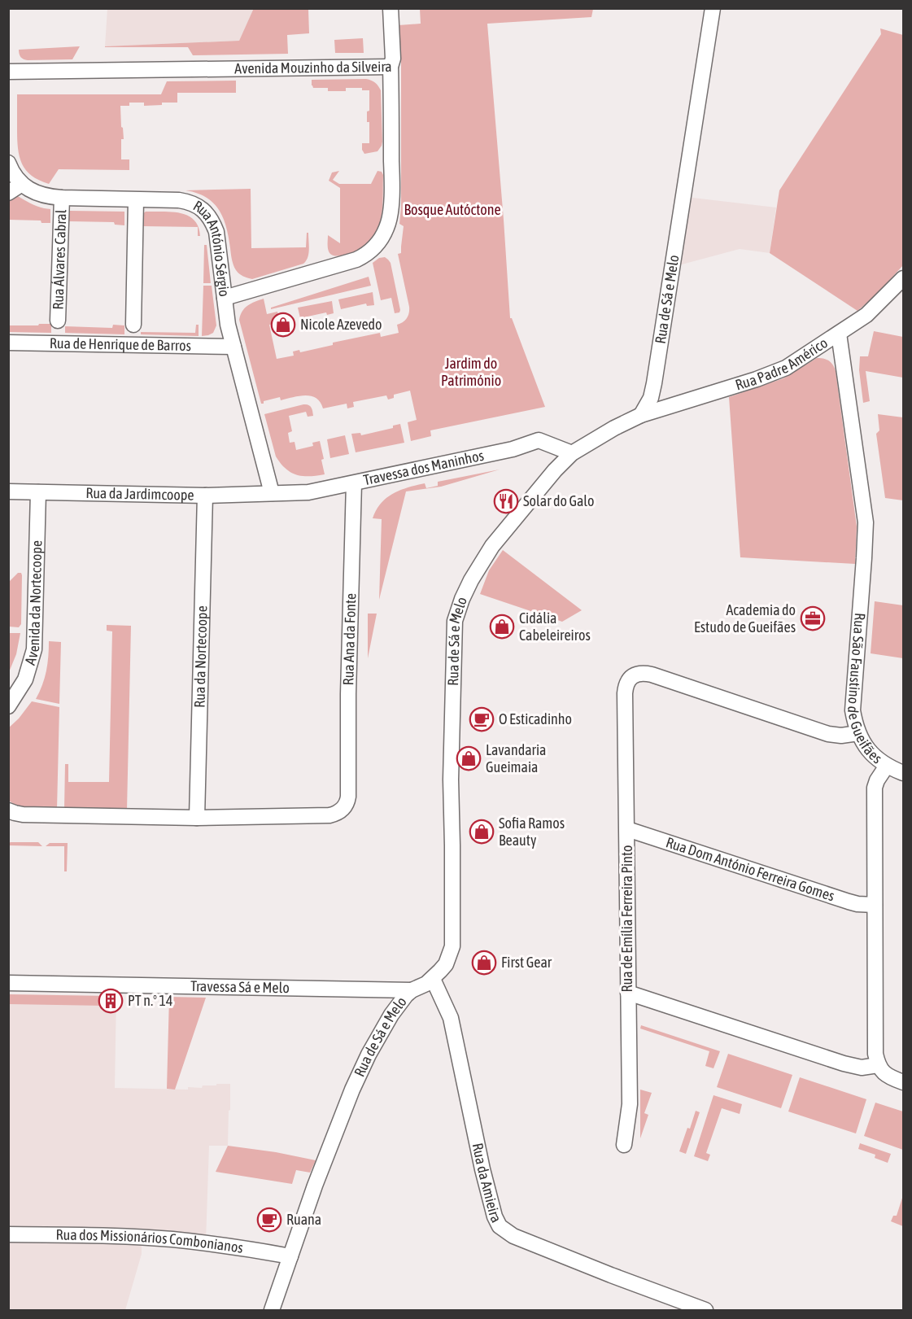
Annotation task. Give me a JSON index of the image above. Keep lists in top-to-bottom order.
{
  "streets": {
    "street": [
      "Avenida Mouzinho da Silveira",
      "Rua António Sérgio",
      "Rua Álvares Cabral",
      "Rua de Sá e Melo",
      "Rua de Henrique de Barros",
      "Rua Padre Américo",
      "Travessa dos Maninhos",
      "Rua da Jardimcoope",
      "Avenida da Nortecoope",
      "Rua Ana da Fonte",
      "Rua da Nortecoope",
      "Rua São Faustino de Gueifães",
      "Rua Dom António Ferreira Gomes",
      "Rua de Emília Ferreira Pinto",
      "Travessa Sá e Melo",
      "Rua da Amieira",
      "Rua dos Missionários Combonianos"
    ]
  },
  "crossings": [
    ["Avenida Mouzinho da Silveira", "Rua António Sérgio"],
    ["Rua António Sérgio", "Rua Álvares Cabral"],
    ["Rua António Sérgio", "Rua de Henrique de Barros"],
    ["Rua António Sérgio", "Travessa dos Maninhos"],
    ["Rua António Sérgio", "Rua da Jardimcoope"],
    ["Rua de Sá e Melo", "Rua Padre Américo"],
    ["Rua de Sá e Melo", "Travessa dos Maninhos"],
    ["Rua de Sá e Melo", "Travessa Sá e Melo"],
    ["Rua de Sá e Melo", "Rua da Amieira"],
    ["Rua de Sá e Melo", "Rua dos Missionários Combonianos"],
    ["Rua Padre Américo", "Rua São Faustino de Gueifães"],
    ["Travessa dos Maninhos", "Rua da Jardimcoope"],
    ["Travessa dos Maninhos", "Rua Ana da Fonte"],
    ["Rua da Jardimcoope", "Avenida da Nortecoope"],
    ["Rua da Jardimcoope", "Rua da Nortecoope"],
    ["Rua Ana da Fonte", "Rua da Nortecoope"],
    ["Rua São Faustino de Gueifães", "Rua Dom António Ferreira Gomes"],
    ["Rua São Faustino de Gueifães", "Rua de Emília Ferreira Pinto"],
    ["Rua Dom António Ferreira Gomes", "Rua de Emília Ferreira Pinto"]
  ],
  "parks": ["Bosque Autóctone", "Jardim do Património"],
  "places": {
    "shop": [
      "Nicole Azevedo",
      "Cidália Cabeleireiros",
      "Lavandaria Gueimaia",
      "Sofia Ramos Beauty",
      "First Gear"
    ],
    "restaurant": ["Solar do Galo"],
    "office": ["Academia do Estudo de Gueifães"],
    "cafe": ["O Esticadinho", "Ruana"],
    "building": ["PT n.º 14"]
  }
}
